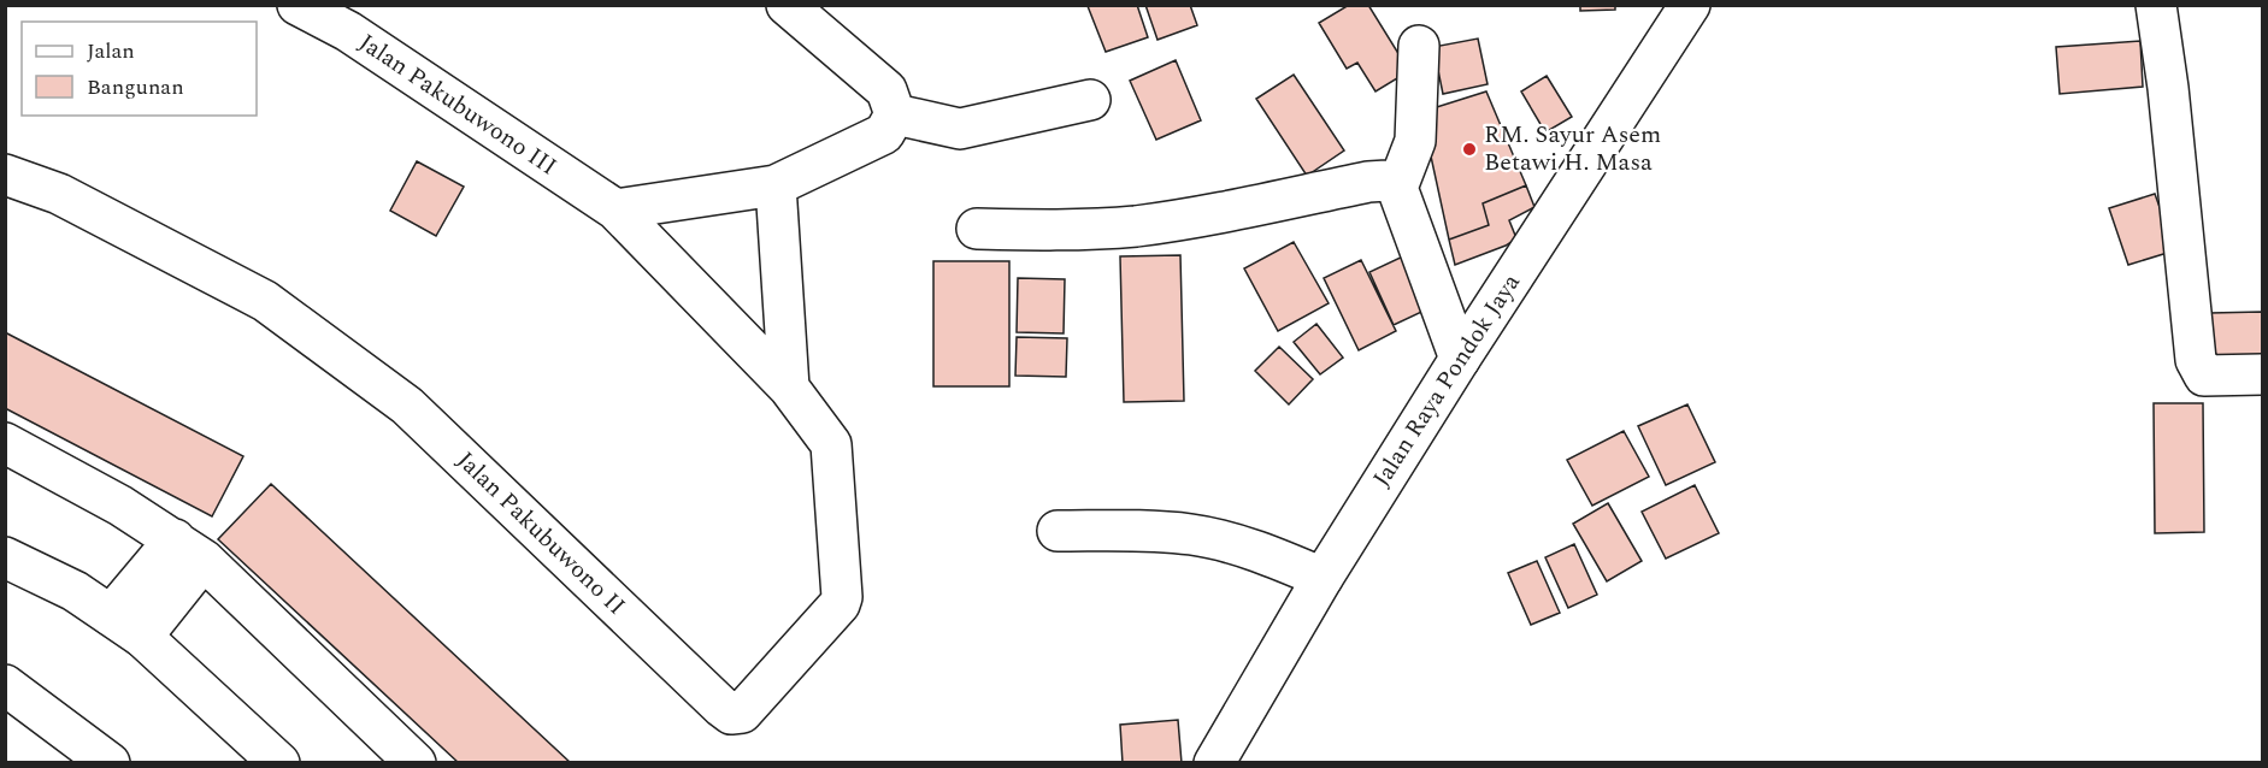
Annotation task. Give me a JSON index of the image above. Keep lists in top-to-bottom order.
{
  "streets": {
    "street": ["Jalan Pakubuwono III", "Jalan Raya Pondok Jaya", "Jalan Pakubuwono II"]
  },
  "crossings": [
    ["Jalan Pakubuwono III", "Jalan Pakubuwono II"]
  ],
  "places": ["RM. Sayur Asem Betawi H. Masa"],
  "legend": ["Jalan", "Bangunan"]
}
